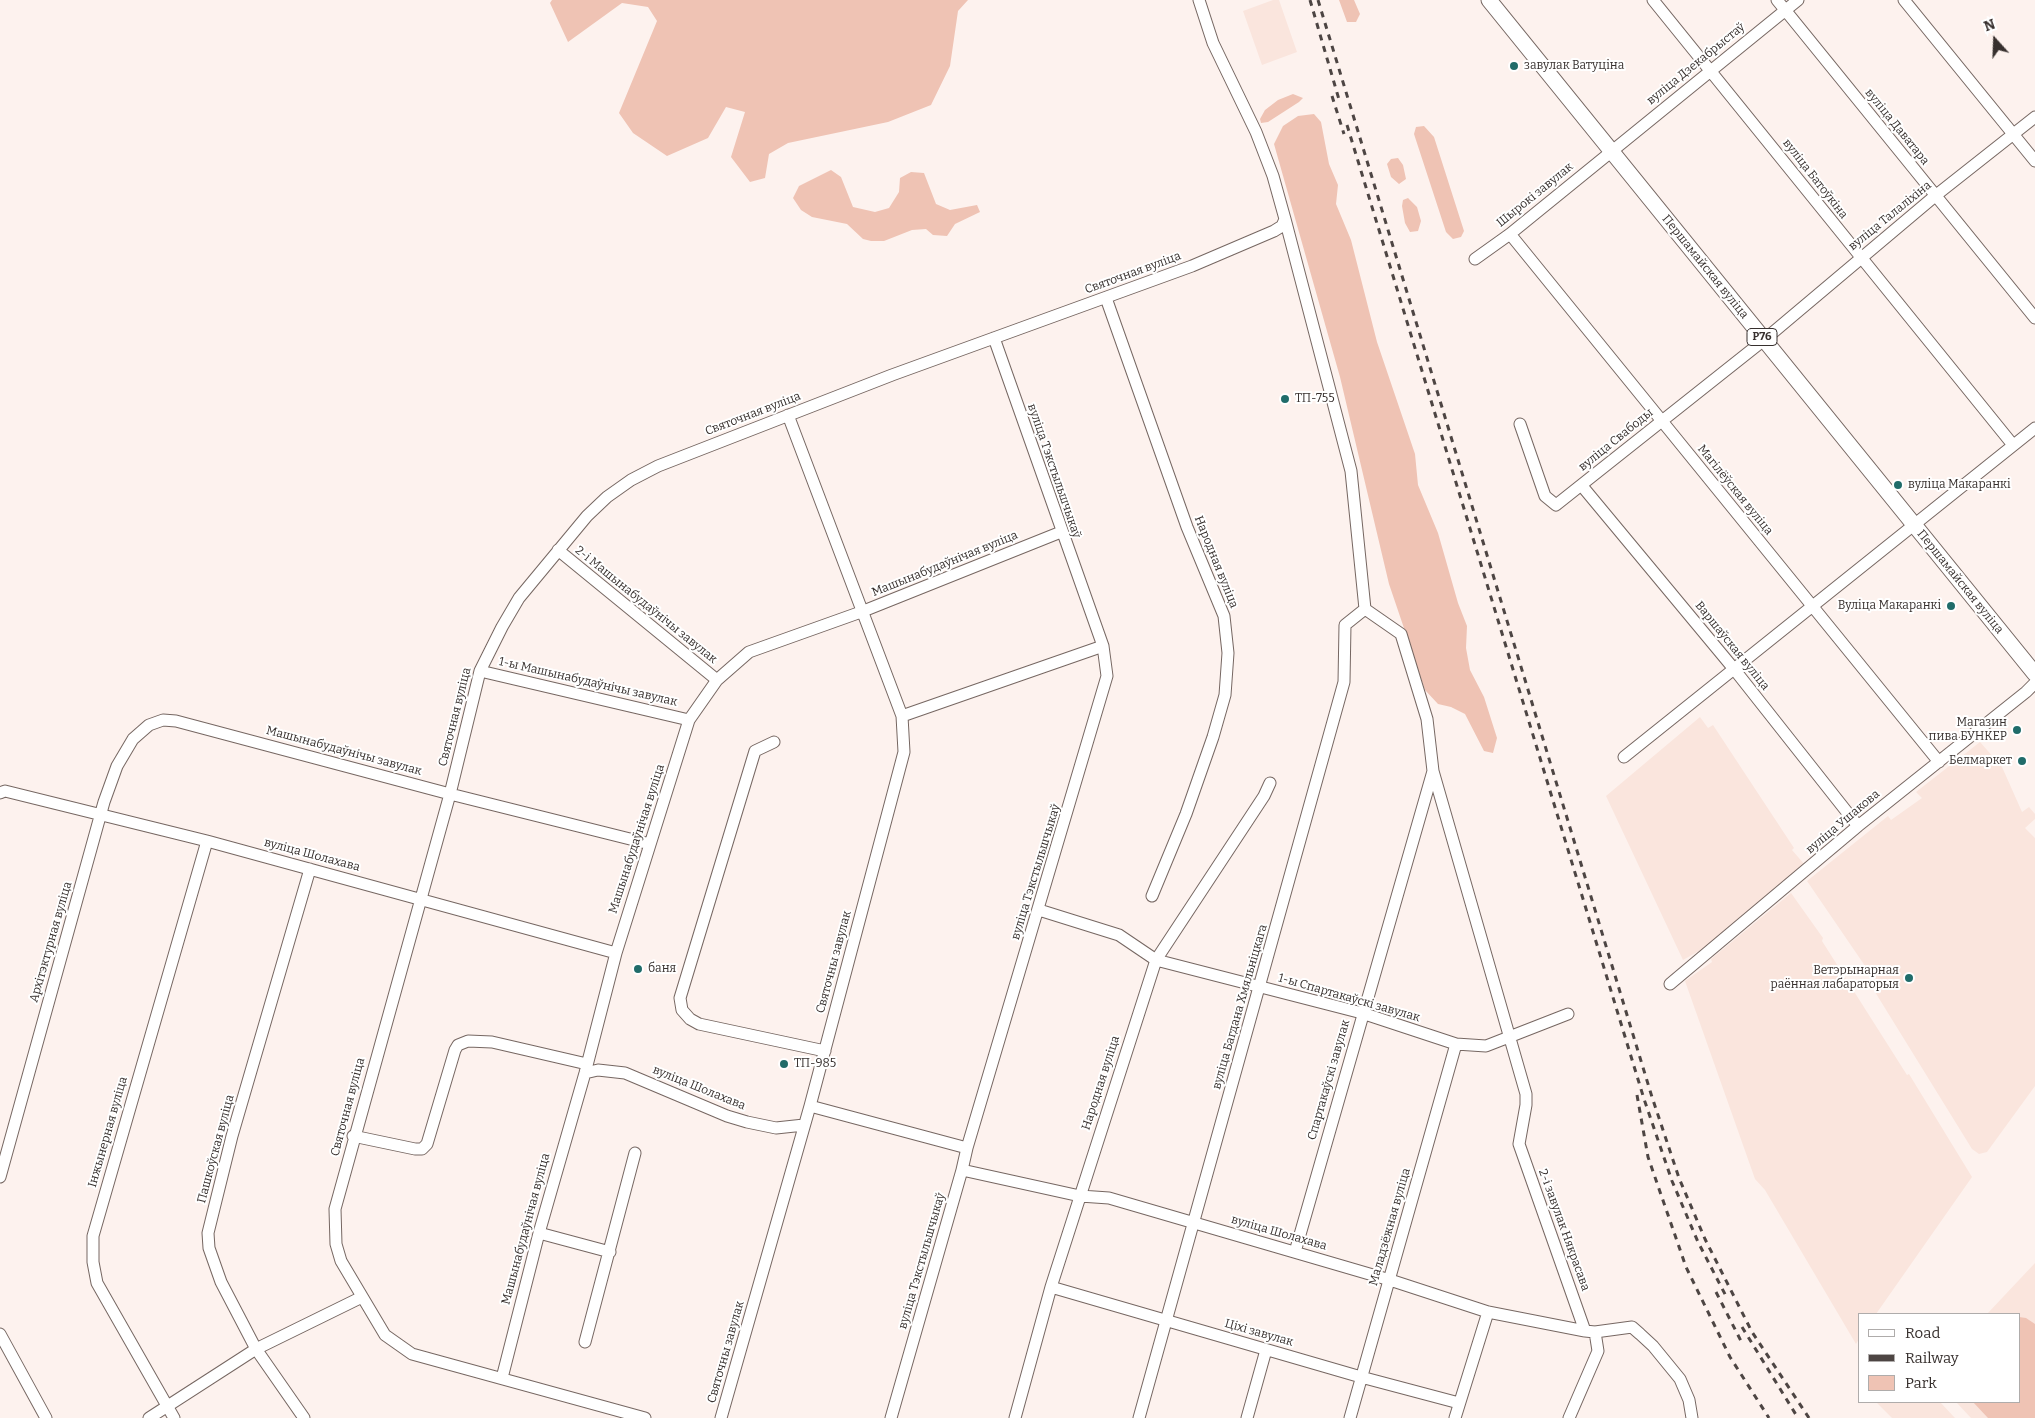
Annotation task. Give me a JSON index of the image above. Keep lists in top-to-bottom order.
{
  "streets": {
    "main road": ["Першамайская вуліца", "Р76"],
    "street": [
      "вуліца Дзекабрыстаў",
      "вуліца Даватара",
      "вуліца Батоўкіна",
      "Шырокі завулак",
      "вуліца Талаліхіна",
      "Святочная вуліца",
      "вуліца Свабоды",
      "вуліца Тэкстыльшчыкаў",
      "Магілёўская вуліца",
      "Народная вуліца",
      "Машынабудаўнічая вуліца",
      "2-і Машынабудаўнічы завулак",
      "Варшаўская вуліца",
      "1-ы Машынабудаўнічы завулак",
      "Машынабудаўнічы завулак",
      "вуліца Ушакова",
      "вуліца Шолахава",
      "Архітэктурная вуліца",
      "Святочны завулак",
      "1-ы Спартакаўскі завулак",
      "вуліца Багдана Хмяльніцкага",
      "Спартакаўскі завулак",
      "Інжынерная вуліца",
      "Пашкоўская вуліца",
      "Маладзёжная вуліца",
      "2-і завулак Някрасава",
      "Ціхі завулак"
    ]
  },
  "crossings": [
    ["вуліца Дзекабрыстаў", "вуліца Даватара"],
    ["вуліца Дзекабрыстаў", "вуліца Батоўкіна"],
    ["вуліца Дзекабрыстаў", "Шырокі завулак"],
    ["вуліца Дзекабрыстаў", "Першамайская вуліца"],
    ["вуліца Даватара", "вуліца Талаліхіна"],
    ["вуліца Батоўкіна", "вуліца Талаліхіна"],
    ["Шырокі завулак", "Першамайская вуліца"],
    ["Шырокі завулак", "Магілёўская вуліца"],
    ["вуліца Талаліхіна", "Першамайская вуліца"],
    ["вуліца Талаліхіна", "вуліца Свабоды"],
    ["Першамайская вуліца", "вуліца Свабоды"],
    ["Святочная вуліца", "вуліца Тэкстыльшчыкаў"],
    ["Святочная вуліца", "Народная вуліца"],
    ["Святочная вуліца", "Машынабудаўнічая вуліца"],
    ["Святочная вуліца", "2-і Машынабудаўнічы завулак"],
    ["Святочная вуліца", "1-ы Машынабудаўнічы завулак"],
    ["Святочная вуліца", "Машынабудаўнічы завулак"],
    ["Святочная вуліца", "вуліца Шолахава"],
    ["Святочная вуліца", "Святочны завулак"],
    ["вуліца Свабоды", "Магілёўская вуліца"],
    ["вуліца Свабоды", "Варшаўская вуліца"],
    ["вуліца Тэкстыльшчыкаў", "Машынабудаўнічая вуліца"],
    ["вуліца Тэкстыльшчыкаў", "вуліца Шолахава"],
    ["вуліца Тэкстыльшчыкаў", "1-ы Спартакаўскі завулак"],
    ["Магілёўская вуліца", "вуліца Ушакова"],
    ["Народная вуліца", "вуліца Шолахава"],
    ["Народная вуліца", "1-ы Спартакаўскі завулак"],
    ["Народная вуліца", "Ціхі завулак"],
    ["Машынабудаўнічая вуліца", "2-і Машынабудаўнічы завулак"],
    ["Машынабудаўнічая вуліца", "1-ы Машынабудаўнічы завулак"],
    ["Машынабудаўнічая вуліца", "Машынабудаўнічы завулак"],
    ["Машынабудаўнічая вуліца", "вуліца Шолахава"],
    ["Машынабудаўнічая вуліца", "Святочны завулак"],
    ["Варшаўская вуліца", "вуліца Ушакова"],
    ["Машынабудаўнічы завулак", "Архітэктурная вуліца"],
    ["вуліца Шолахава", "Архітэктурная вуліца"],
    ["вуліца Шолахава", "Святочны завулак"],
    ["вуліца Шолахава", "вуліца Багдана Хмяльніцкага"],
    ["вуліца Шолахава", "Спартакаўскі завулак"],
    ["вуліца Шолахава", "Інжынерная вуліца"],
    ["вуліца Шолахава", "Пашкоўская вуліца"],
    ["вуліца Шолахава", "Маладзёжная вуліца"],
    ["вуліца Шолахава", "2-і завулак Някрасава"],
    ["1-ы Спартакаўскі завулак", "вуліца Багдана Хмяльніцкага"],
    ["1-ы Спартакаўскі завулак", "Спартакаўскі завулак"],
    ["1-ы Спартакаўскі завулак", "Маладзёжная вуліца"],
    ["1-ы Спартакаўскі завулак", "2-і завулак Някрасава"],
    ["вуліца Багдана Хмяльніцкага", "Ціхі завулак"],
    ["Спартакаўскі завулак", "2-і завулак Някрасава"],
    ["Маладзёжная вуліца", "Ціхі завулак"]
  ],
  "places": [
    "завулак Ватуціна",
    "ТП-755",
    "вуліца Макаранкі",
    "Вуліца Макаранкі",
    "Магазин пива БУНКЕР",
    "Белмаркет",
    "баня",
    "Ветэрынарная раённая лабараторыя",
    "ТП-985"
  ],
  "legend": ["Road", "Railway", "Park"],
  "north": "top"
}
